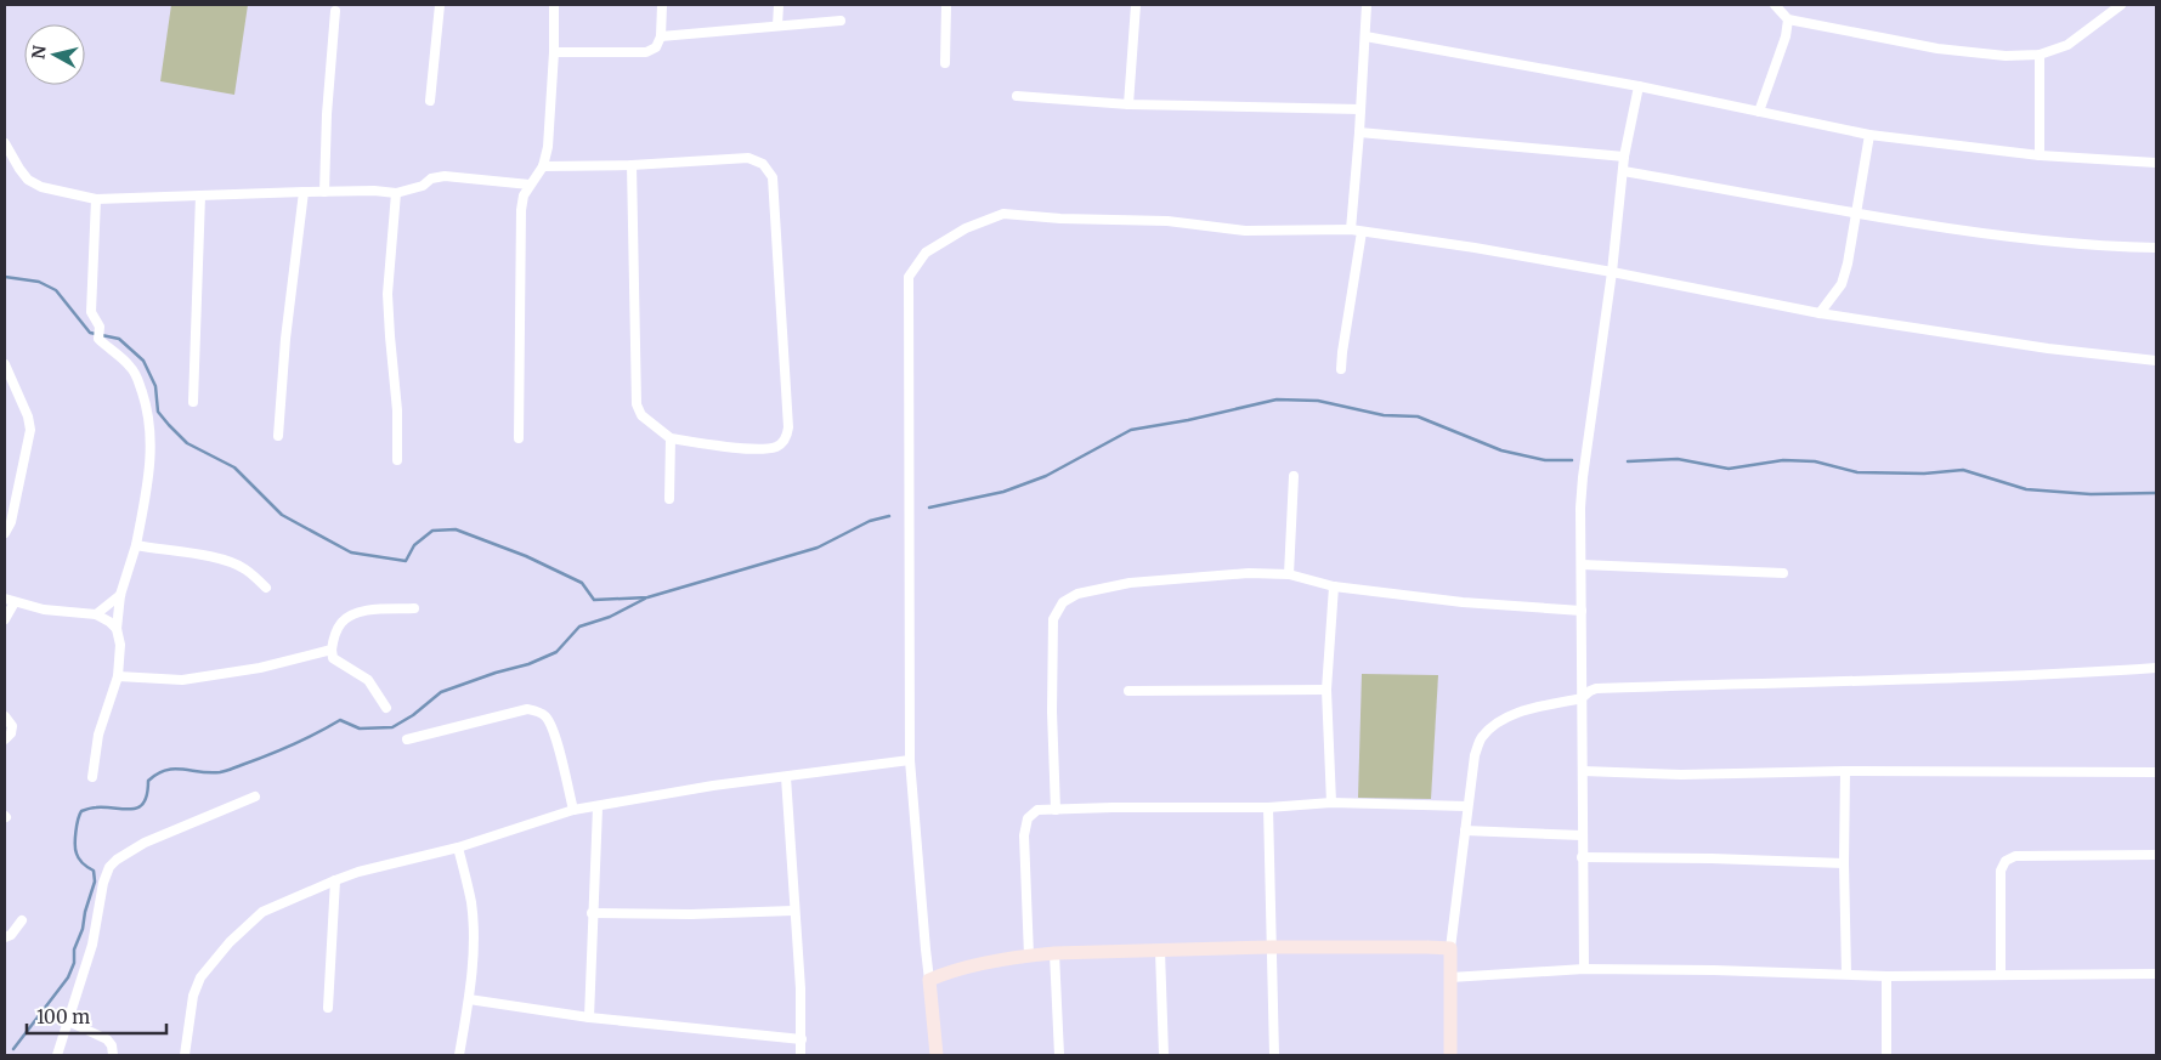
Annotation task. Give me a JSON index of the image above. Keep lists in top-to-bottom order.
{
  "scale_bar": "100 m",
  "north": "left"
}
